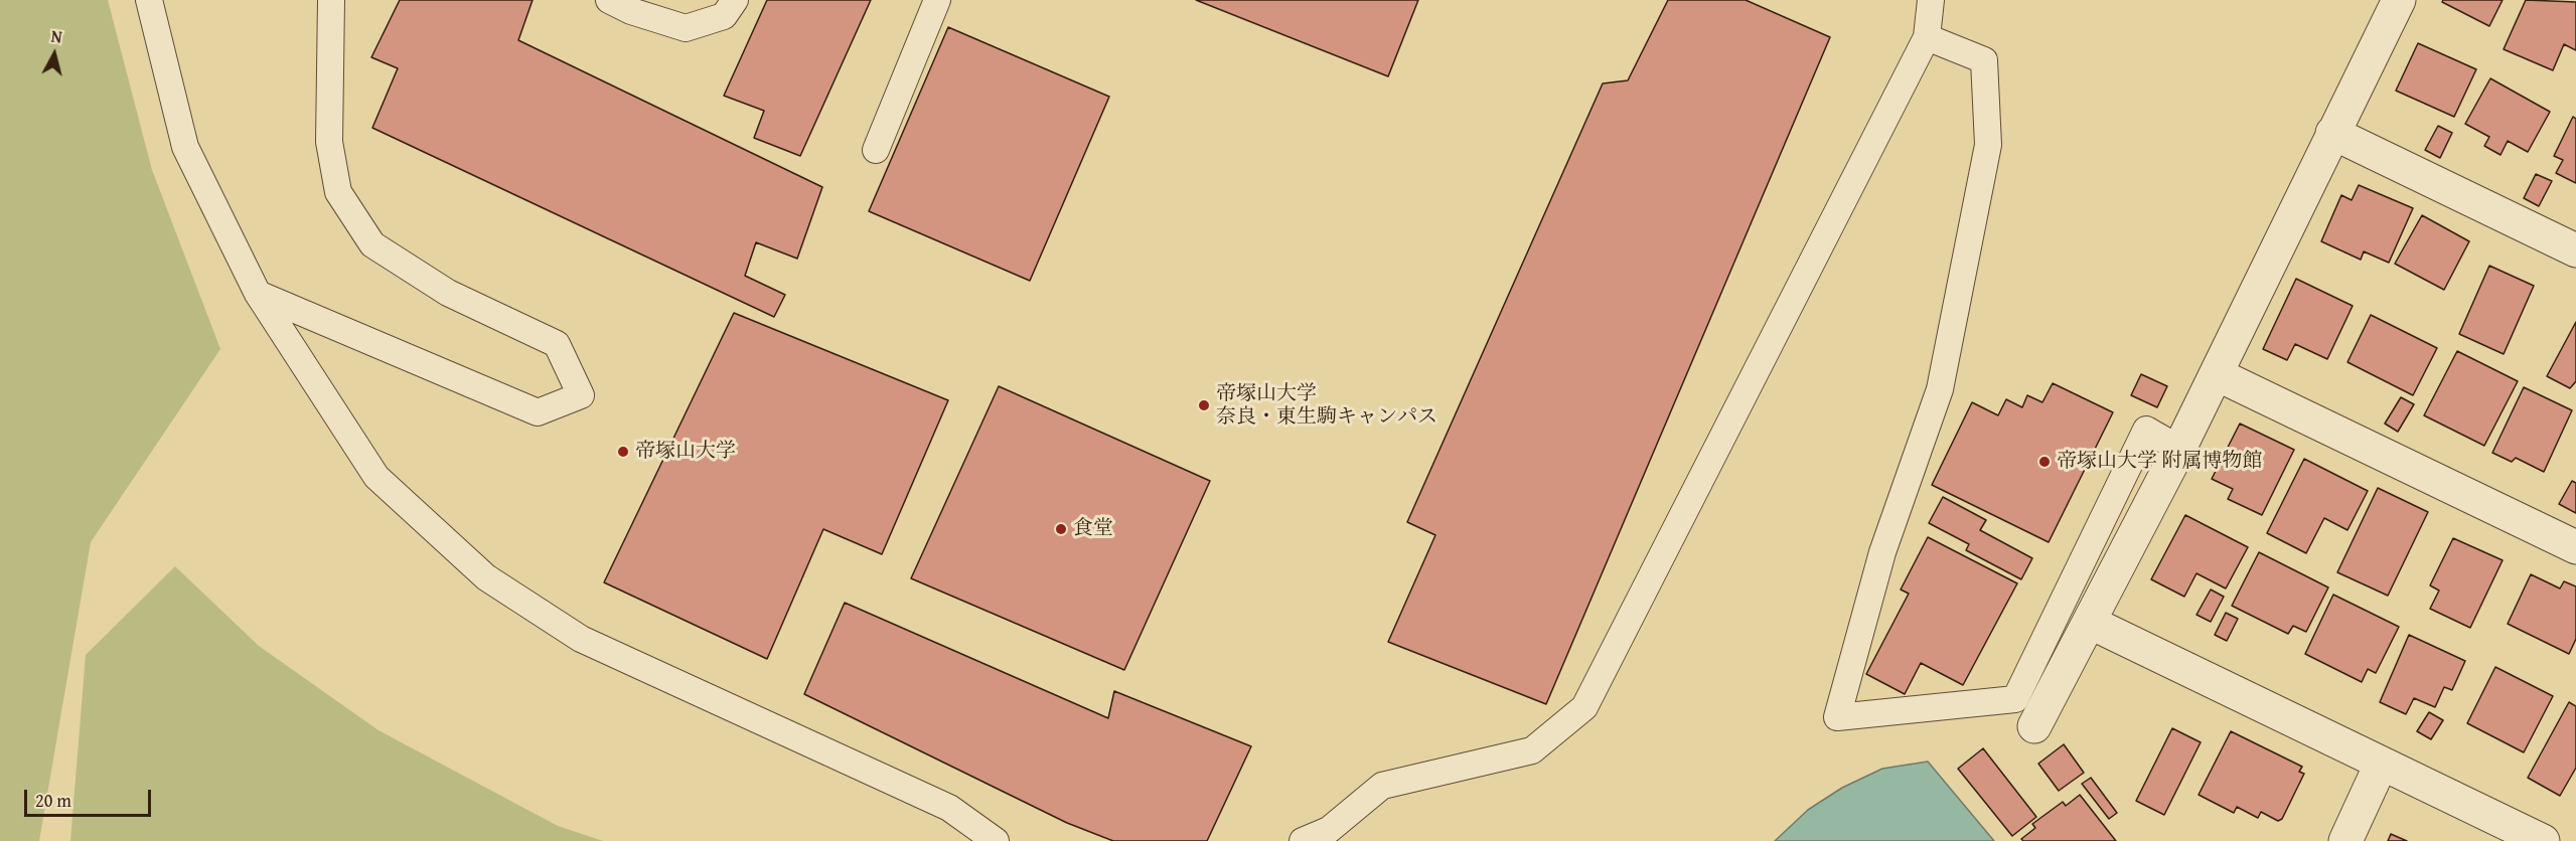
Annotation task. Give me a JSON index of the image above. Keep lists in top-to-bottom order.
{
  "places": [
    "帝塚山大学 奈良・東生駒キャンパス",
    "帝塚山大学",
    "帝塚山大学 附属博物館",
    "食堂"
  ],
  "scale_bar": "20 m",
  "north": "top"
}
